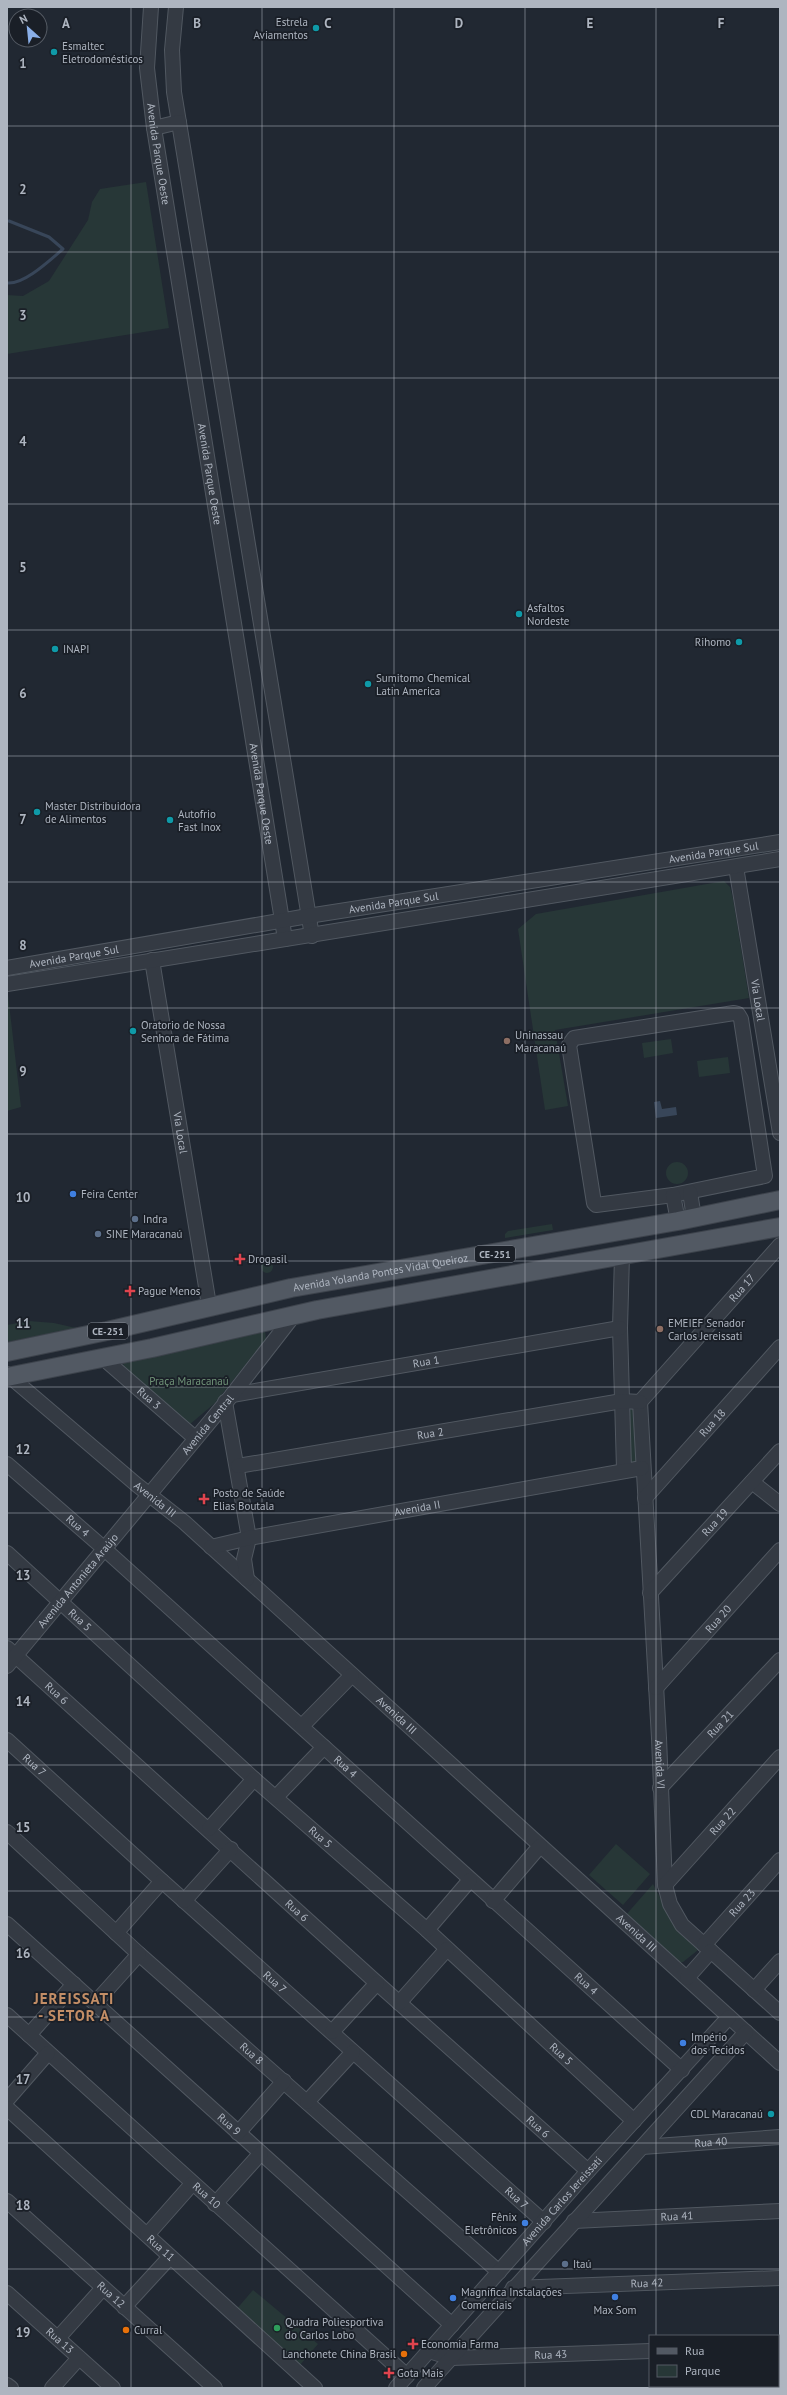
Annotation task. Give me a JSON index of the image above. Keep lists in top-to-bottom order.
{
  "streets": {
    "main road": ["CE-251", "Avenida Yolanda Pontes Vidal Queiroz"],
    "street": [
      "Avenida Parque Oeste",
      "Avenida Parque Sul",
      "Via Local",
      "Rua 17",
      "Rua 1",
      "Rua 3",
      "Rua 18",
      "Avenida Central",
      "Rua 2",
      "Avenida III",
      "Avenida II",
      "Rua 19",
      "Rua 4",
      "Avenida Antonieta Araújo",
      "Rua 20",
      "Rua 5",
      "Rua 6",
      "Rua 21",
      "Avenida VI",
      "Rua 7",
      "Rua 22",
      "Rua 23",
      "Rua 8",
      "Rua 9",
      "Rua 40",
      "Rua 10",
      "Avenida Carlos Jereissati",
      "Rua 41",
      "Rua 11",
      "Rua 42",
      "Rua 12",
      "Rua 13",
      "Rua 43"
    ]
  },
  "crossings": [
    ["Avenida Parque Oeste", "Avenida Parque Sul"],
    ["Avenida Parque Sul", "Via Local"],
    ["Via Local", "Avenida Yolanda Pontes Vidal Queiroz"],
    ["Avenida Yolanda Pontes Vidal Queiroz", "Rua 3"],
    ["Avenida Yolanda Pontes Vidal Queiroz", "Avenida Central"],
    ["Avenida Yolanda Pontes Vidal Queiroz", "Avenida III"],
    ["Rua 17", "Rua 2"],
    ["Rua 17", "Avenida VI"],
    ["Rua 1", "Avenida Central"],
    ["Rua 3", "Avenida Central"],
    ["Rua 18", "Avenida VI"],
    ["Avenida Central", "Avenida III"],
    ["Avenida Central", "Avenida Antonieta Araújo"],
    ["Rua 2", "Avenida VI"],
    ["Avenida III", "Avenida II"],
    ["Avenida III", "Avenida Antonieta Araújo"],
    ["Avenida III", "Rua 23"],
    ["Avenida III", "Avenida Carlos Jereissati"],
    ["Avenida II", "Avenida VI"],
    ["Rua 19", "Avenida VI"],
    ["Rua 4", "Avenida Antonieta Araújo"],
    ["Rua 4", "Avenida Carlos Jereissati"],
    ["Avenida Antonieta Araújo", "Rua 5"],
    ["Avenida Antonieta Araújo", "Rua 6"],
    ["Rua 20", "Avenida VI"],
    ["Rua 5", "Avenida Carlos Jereissati"],
    ["Rua 6", "Avenida Carlos Jereissati"],
    ["Rua 21", "Avenida VI"],
    ["Avenida VI", "Rua 22"],
    ["Avenida VI", "Rua 23"],
    ["Rua 7", "Avenida Carlos Jereissati"],
    ["Rua 8", "Avenida Carlos Jereissati"],
    ["Rua 9", "Avenida Carlos Jereissati"],
    ["Rua 40", "Avenida Carlos Jereissati"],
    ["Rua 10", "Avenida Carlos Jereissati"],
    ["Avenida Carlos Jereissati", "Rua 41"],
    ["Avenida Carlos Jereissati", "Rua 42"],
    ["Avenida Carlos Jereissati", "Rua 43"]
  ],
  "districts": ["JEREISSATI - SETOR A"],
  "parks": ["Praça Maracanaú"],
  "places": {
    "other": [
      "Estrela Aviamentos",
      "Esmaltec Eletrodomésticos",
      "Asfaltos Nordeste",
      "Rihomo",
      "INAPI",
      "Sumitomo Chemical Latin America",
      "Master Distribuidora de Alimentos",
      "Autofrio Fast Inox",
      "Oratorio de Nossa Senhora de Fátima",
      "Uninassau Maracanaú",
      "Feira Center",
      "Indra",
      "SINE Maracanaú",
      "EMEIEF Senador Carlos Jereissati",
      "Império dos Tecidos",
      "CDL Maracanaú",
      "Fênix Eletrônicos",
      "Itaú",
      "Max Som",
      "Magnífica Instalações Comerciais",
      "Quadra Poliesportiva do Carlos Lobo",
      "Curral",
      "Lanchonete China Brasil"
    ],
    "health": [
      "Drogasil",
      "Pague Menos",
      "Posto de Saúde Elias Boutala",
      "Economia Farma",
      "Gota Mais"
    ]
  },
  "legend": ["Rua", "Parque"],
  "north": "top left",
  "grid": {
    "columns": [
      "A",
      "B",
      "C",
      "D",
      "E",
      "F"
    ],
    "rows": [
      "1",
      "2",
      "3",
      "4",
      "5",
      "6",
      "7",
      "8",
      "9",
      "10",
      "11",
      "12",
      "13",
      "14",
      "15",
      "16",
      "17",
      "18",
      "19"
    ]
  }
}
